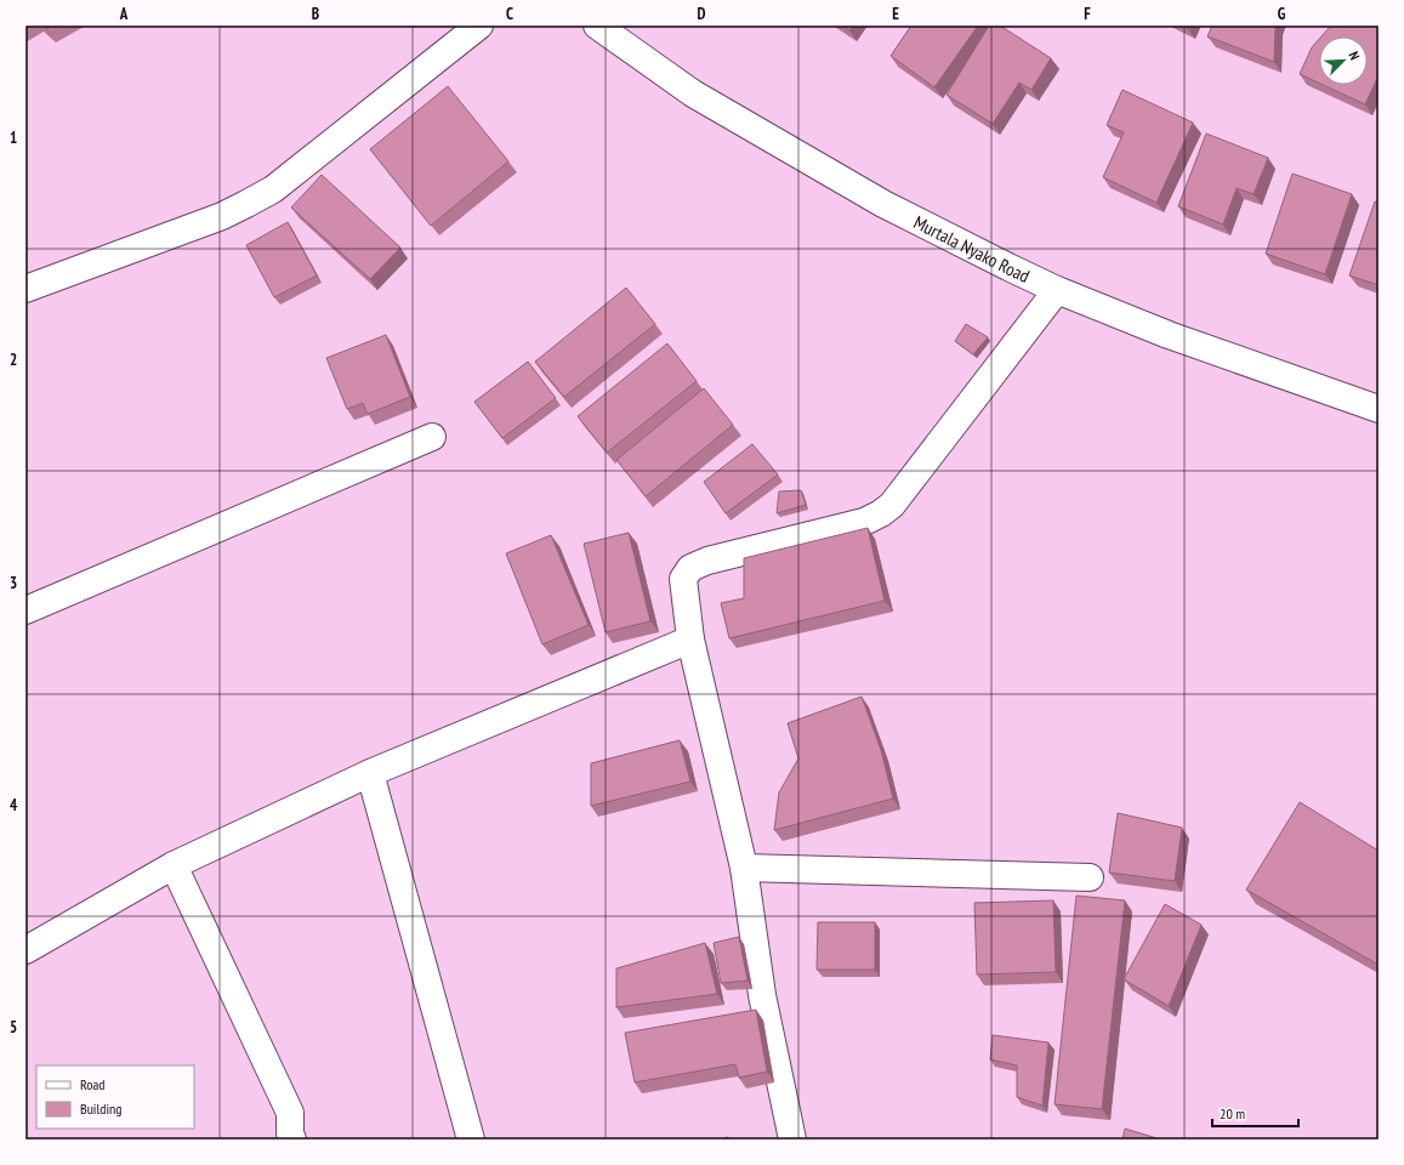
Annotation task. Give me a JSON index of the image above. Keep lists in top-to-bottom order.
{
  "streets": {
    "street": ["Murtala Nyako Road"]
  },
  "legend": ["Road", "Building"],
  "scale_bar": "20 m",
  "north": "top right",
  "grid": {
    "columns": [
      "A",
      "B",
      "C",
      "D",
      "E",
      "F",
      "G"
    ],
    "rows": [
      "1",
      "2",
      "3",
      "4",
      "5"
    ]
  }
}
